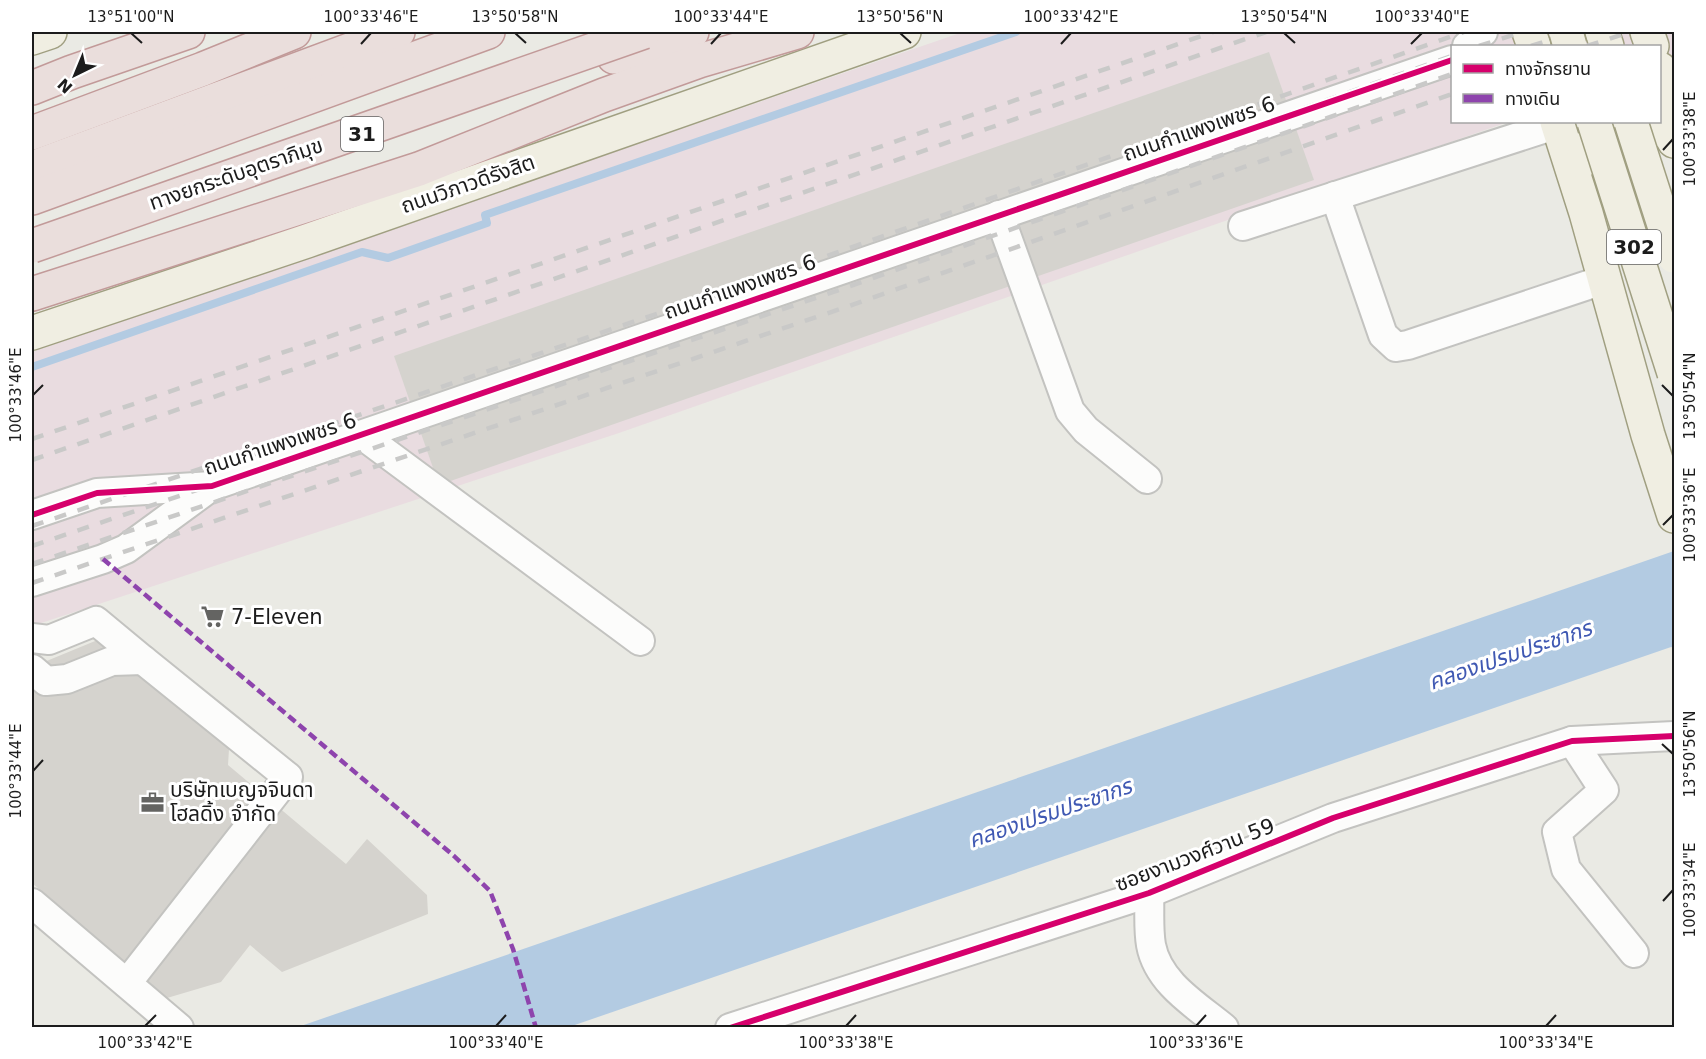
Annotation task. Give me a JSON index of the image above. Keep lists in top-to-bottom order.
{
  "streets": {
    "highway": ["31", "ทางยกระดับอุตราภิมุข"],
    "main road": ["ถนนวิภาวดีรังสิต", "302"],
    "street": ["ถนนกำแพงเพชร 6", "ซอยงามวงศ์วาน 59"]
  },
  "water": ["คลองเปรมประชากร"],
  "places": {
    "supermarket": ["7-Eleven"],
    "office": ["บริษัทเบญจจินดา โฮลดิ้ง จำกัด"]
  },
  "legend": ["ทางจักรยาน", "ทางเดิน"],
  "north": "bottom left",
  "coordinates": [
    "13°51'00\"N",
    "100°33'46\"E",
    "13°50'58\"N",
    "100°33'44\"E",
    "13°50'56\"N",
    "100°33'42\"E",
    "13°50'54\"N",
    "100°33'40\"E",
    "100°33'38\"E",
    "100°33'36\"E",
    "100°33'34\"E"
  ]
}
